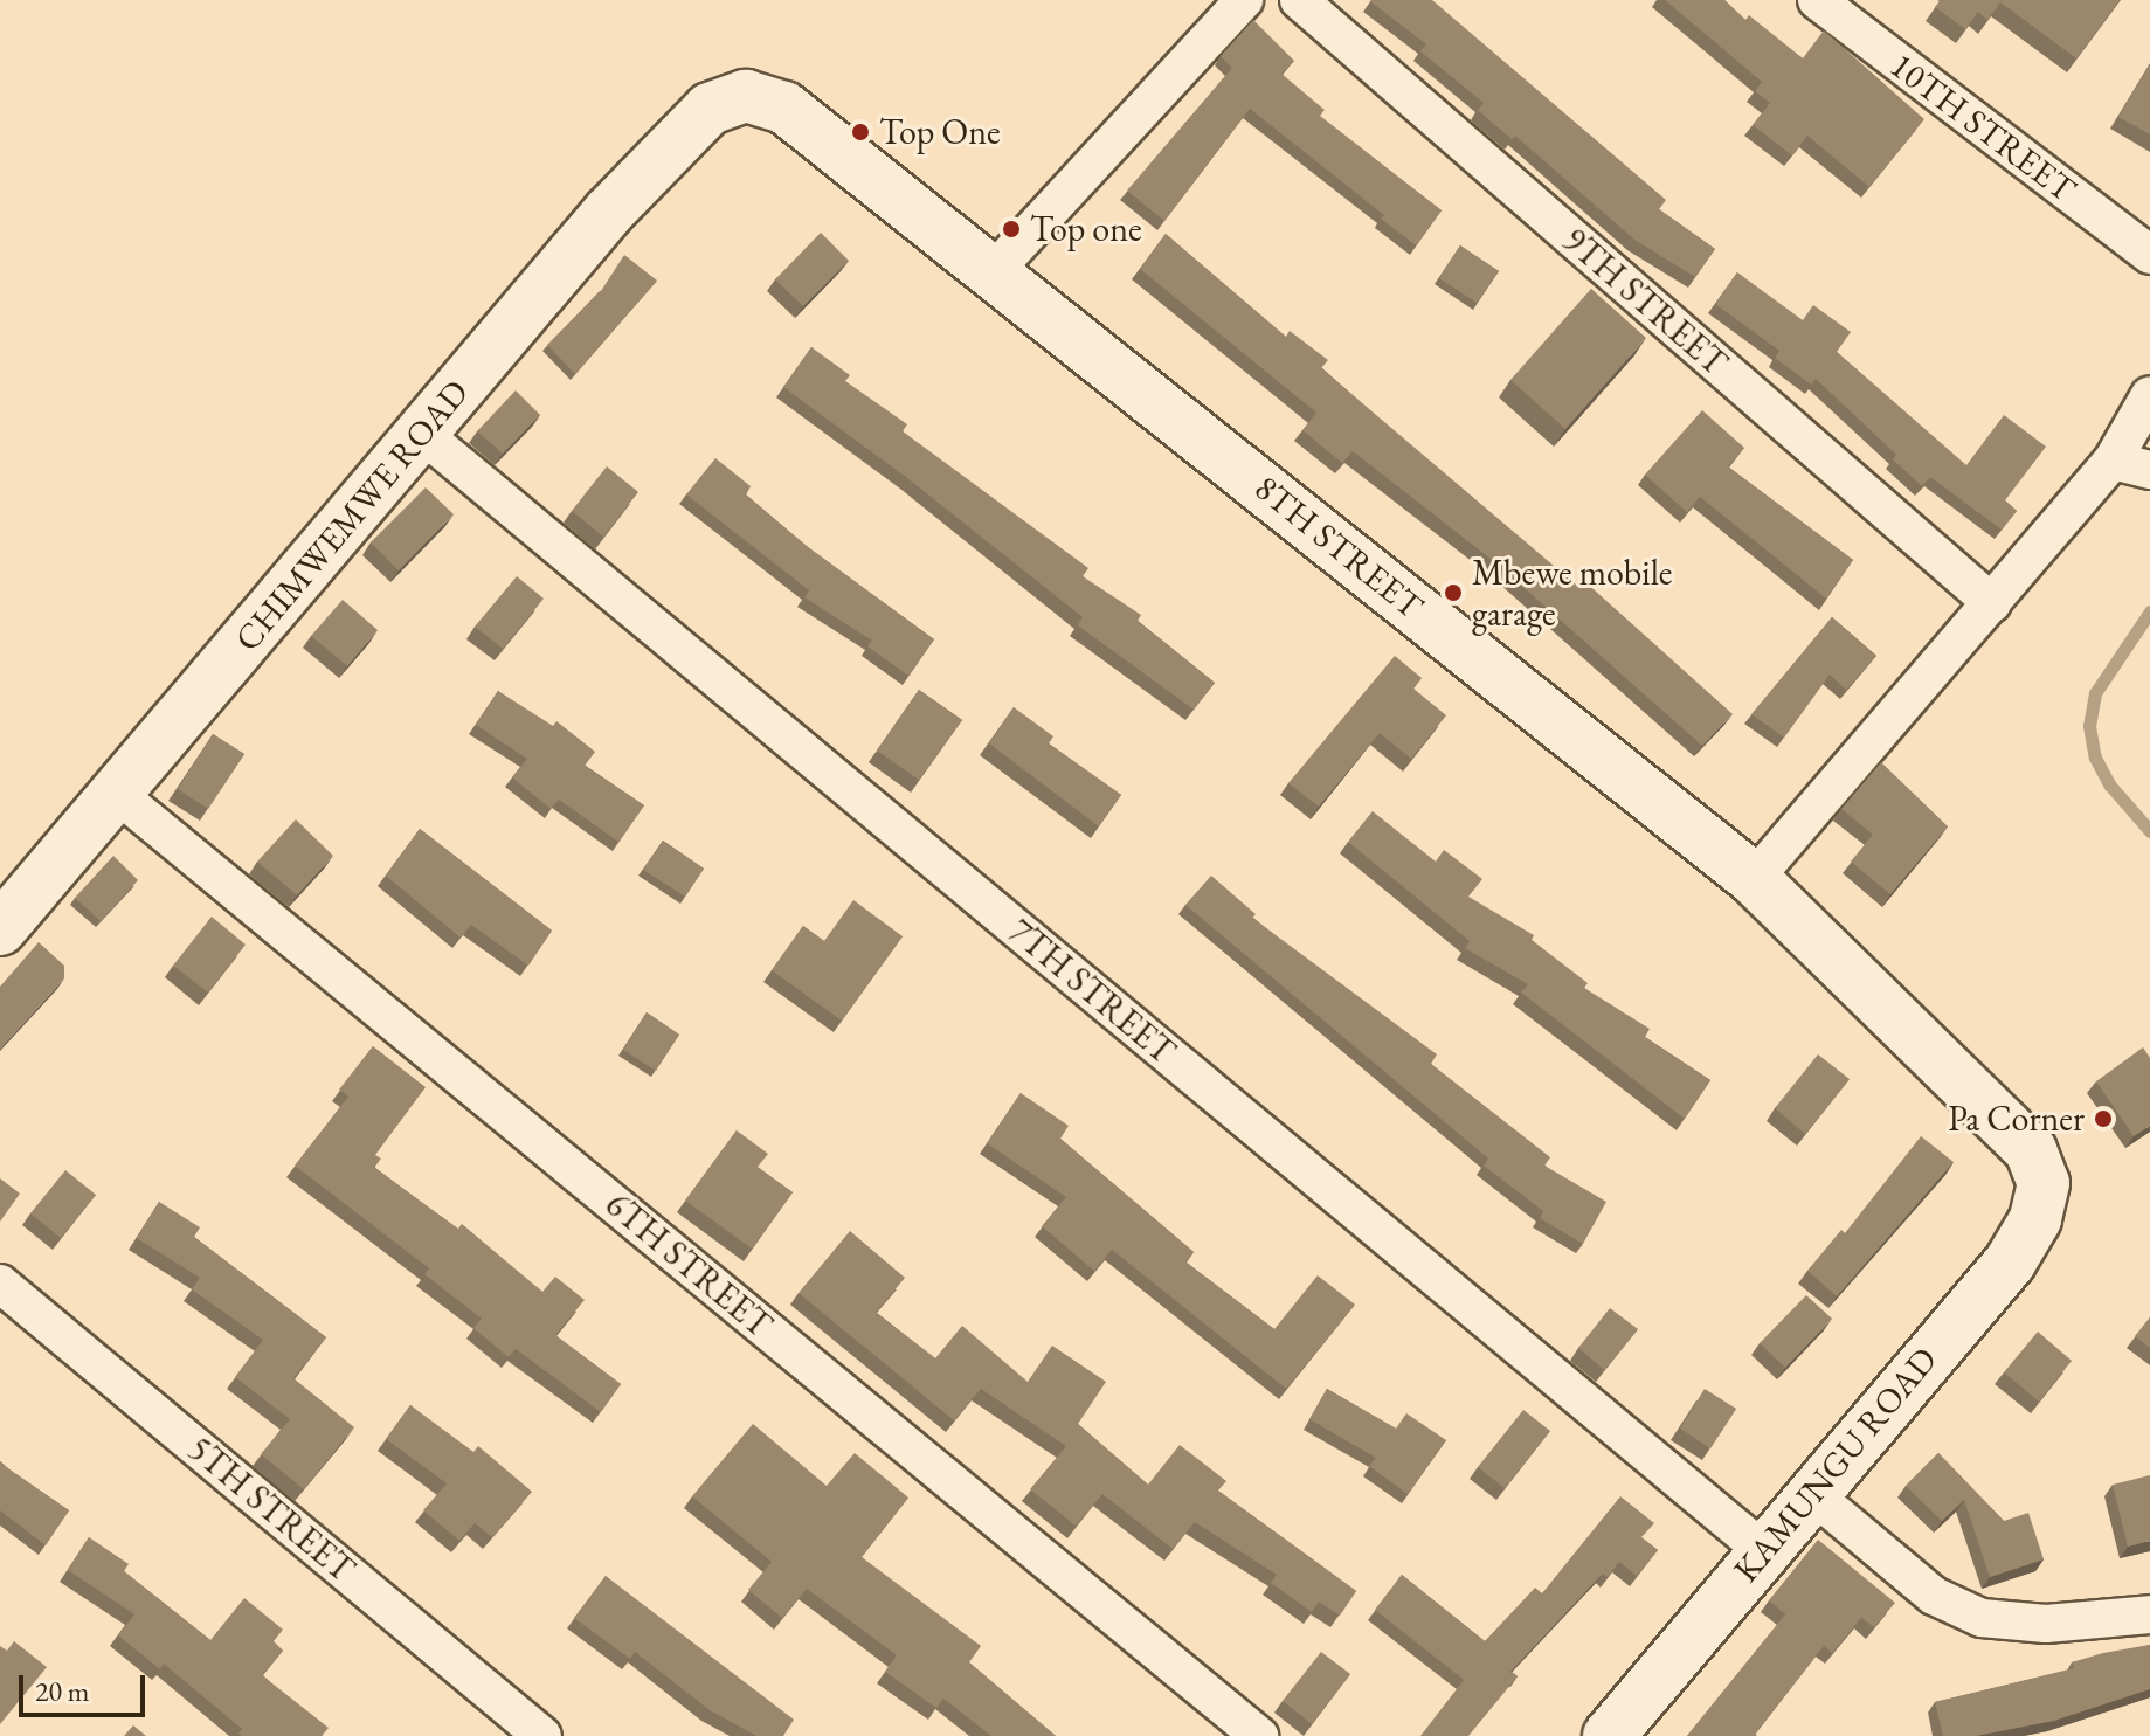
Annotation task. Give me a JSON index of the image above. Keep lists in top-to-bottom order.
{
  "streets": {
    "street": [
      "10TH STREET",
      "9TH STREET",
      "CHIMWEMWE ROAD",
      "8TH STREET",
      "7TH STREET",
      "6TH STREET",
      "KAMUNGU ROAD",
      "5TH STREET"
    ]
  },
  "crossings": [
    ["CHIMWEMWE ROAD", "8TH STREET"],
    ["CHIMWEMWE ROAD", "7TH STREET"],
    ["CHIMWEMWE ROAD", "6TH STREET"],
    ["8TH STREET", "KAMUNGU ROAD"],
    ["7TH STREET", "KAMUNGU ROAD"]
  ],
  "places": [
    "Top One",
    "Top one",
    "Mbewe mobile garage",
    "Pa Corner"
  ],
  "scale_bar": "20 m"
}
